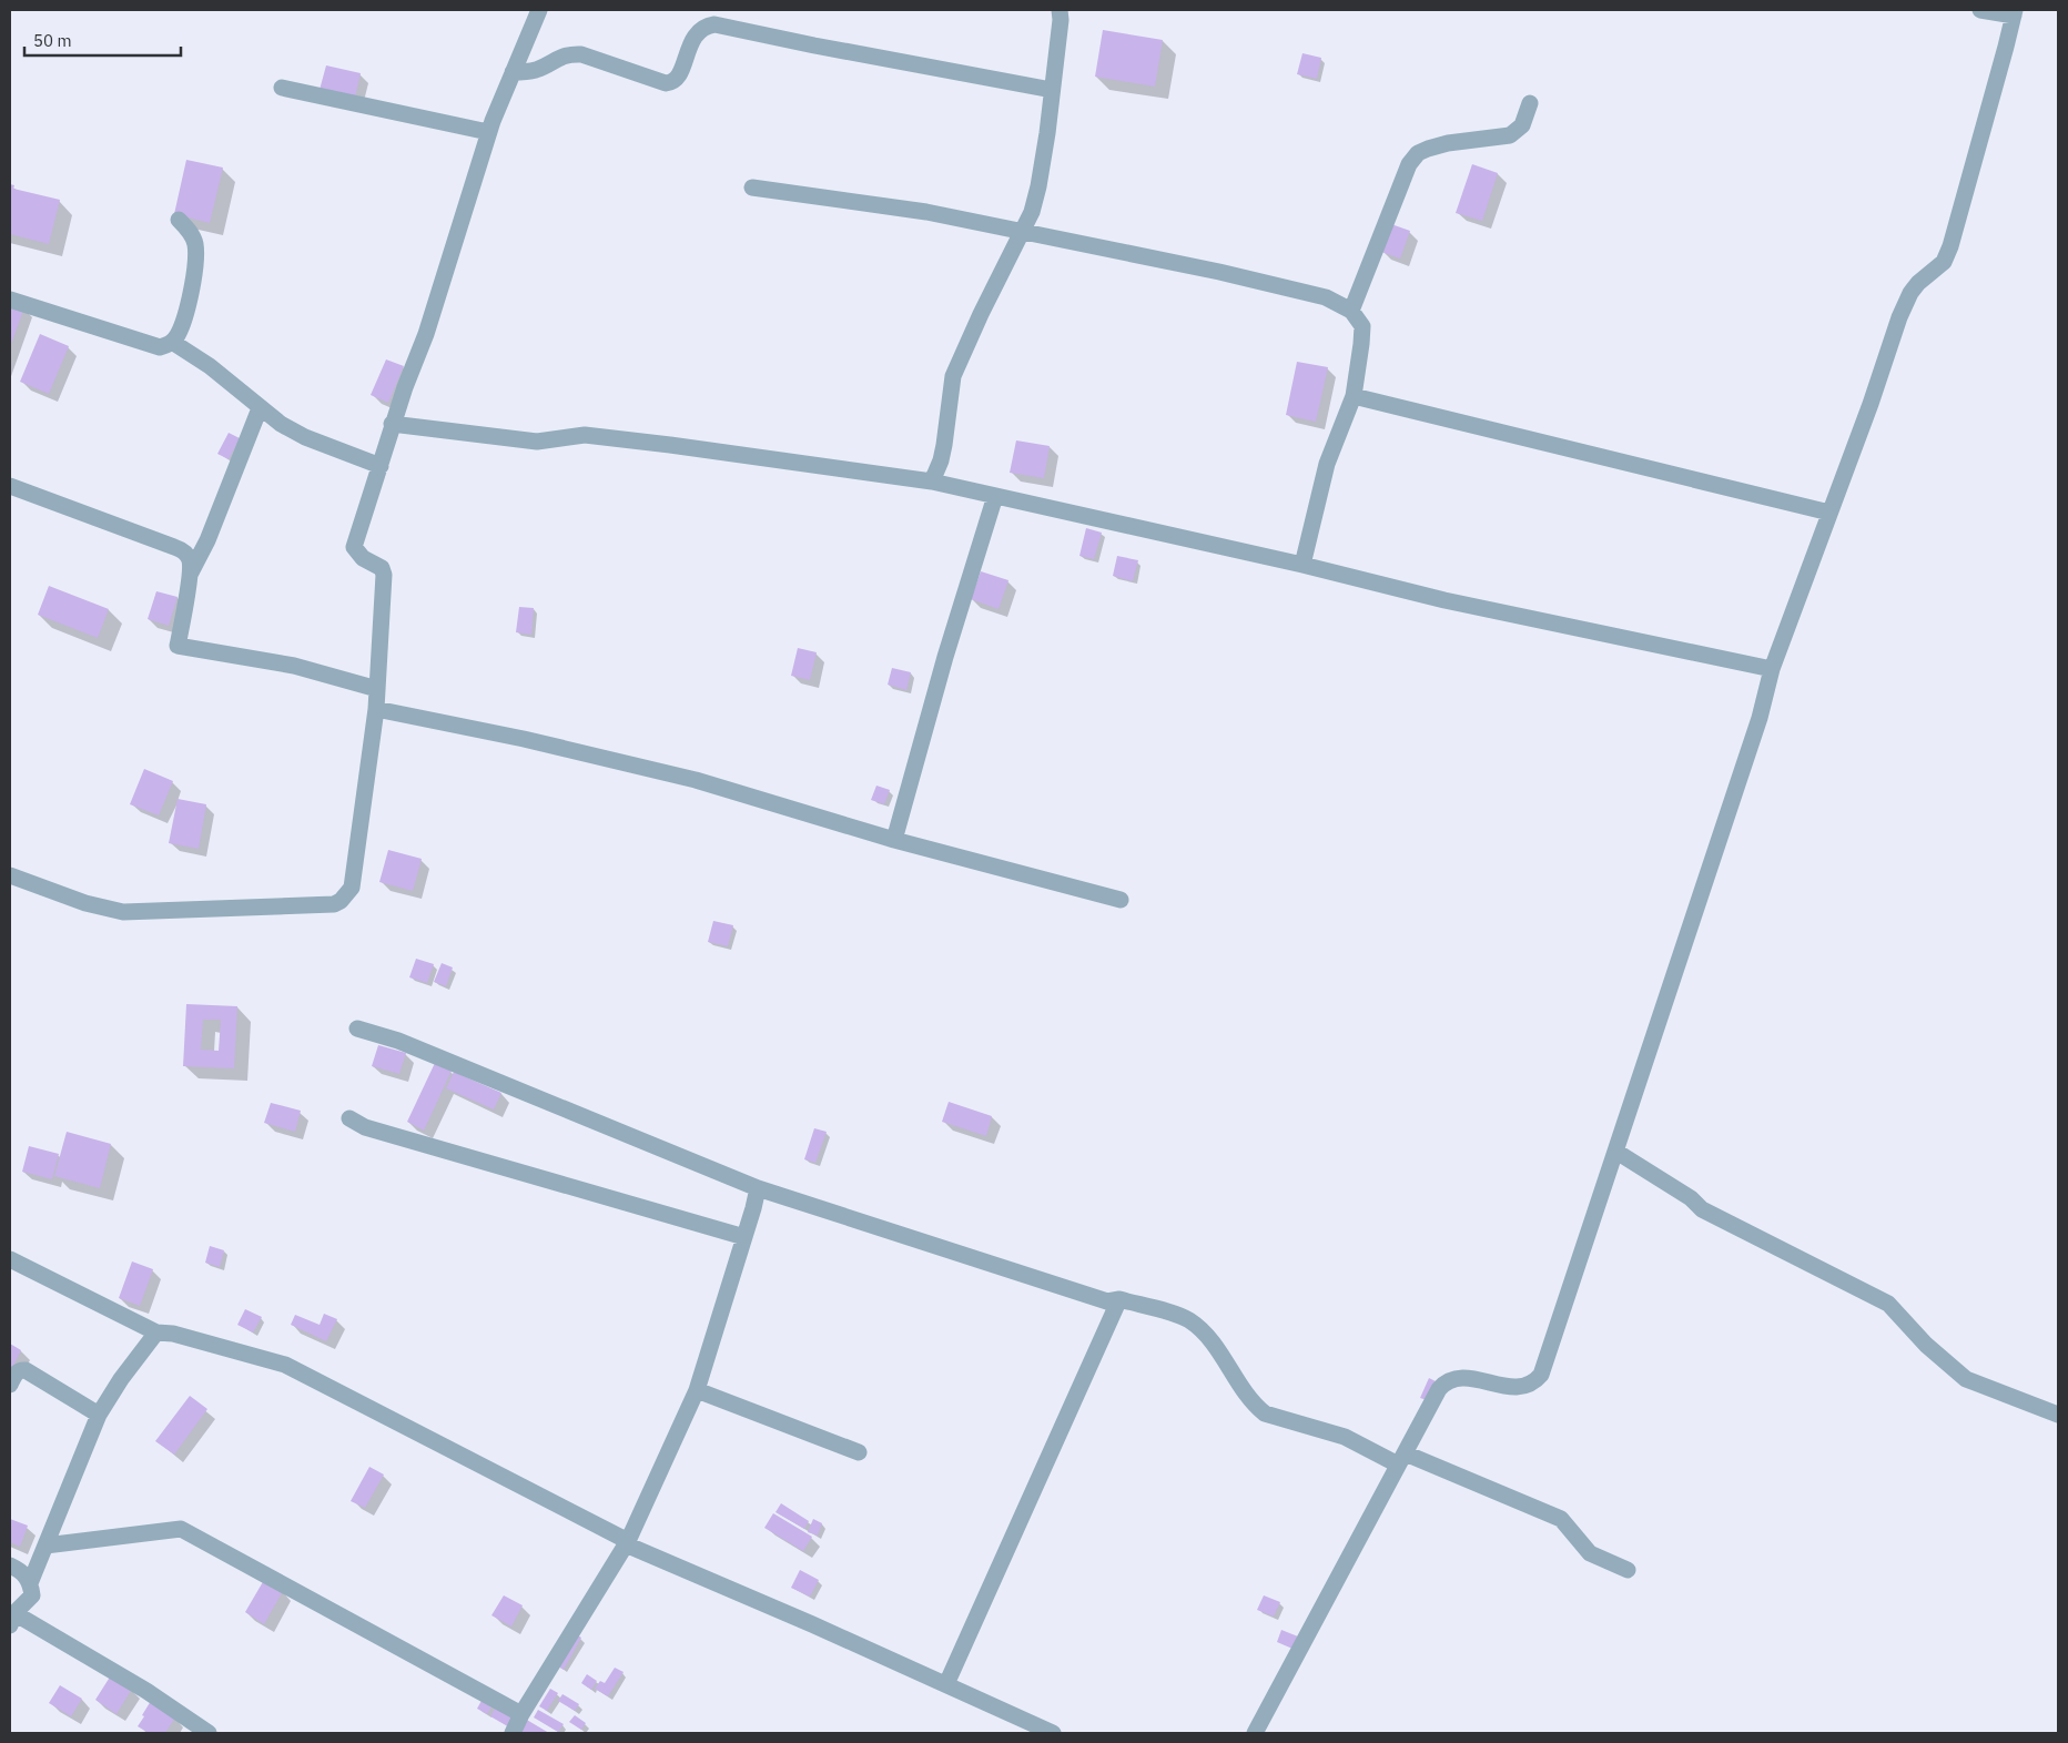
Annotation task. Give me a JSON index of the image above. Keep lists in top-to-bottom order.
{
  "scale_bar": "50 m"
}
